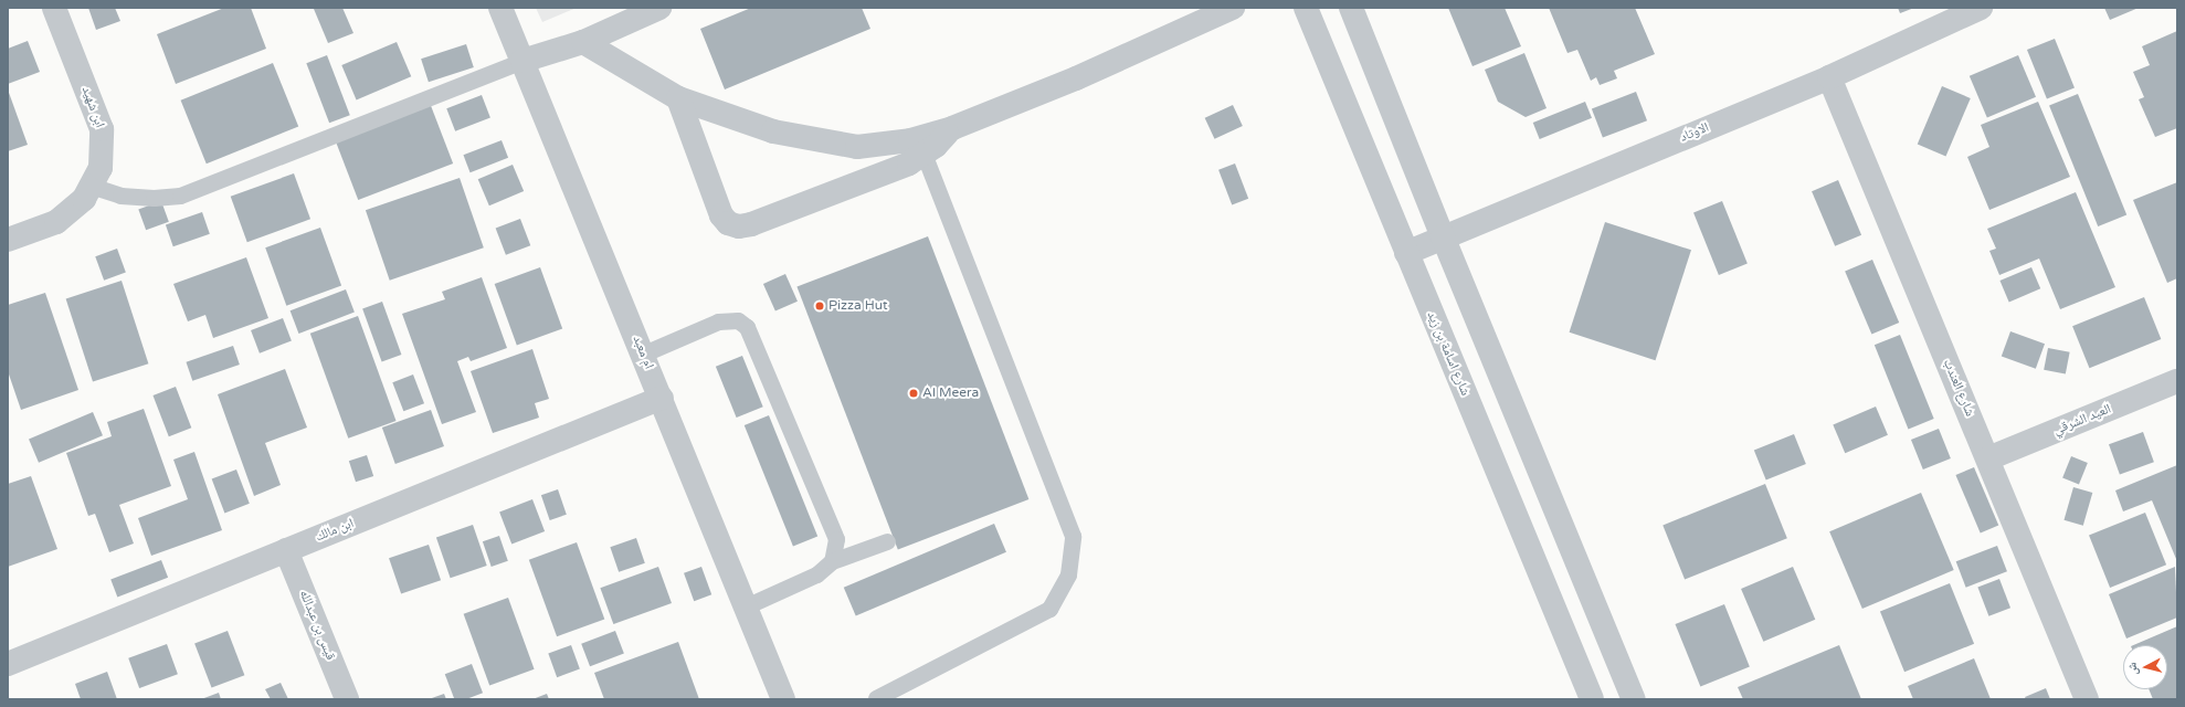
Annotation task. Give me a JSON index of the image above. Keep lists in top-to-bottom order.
{
  "streets": {
    "street": [
      "ابن شهيد",
      "الاوتاد",
      "ام معبد",
      "شارع اسامة بن زيد",
      "شارع العندب",
      "العيد الشرقي",
      "ابن مالك",
      "قيس بن عبدالله"
    ]
  },
  "crossings": [
    ["الاوتاد", "شارع اسامة بن زيد"],
    ["الاوتاد", "شارع العندب"],
    ["ام معبد", "ابن مالك"],
    ["شارع العندب", "العيد الشرقي"],
    ["ابن مالك", "قيس بن عبدالله"]
  ],
  "places": ["Pizza Hut", "Al Meera"],
  "north": "left"
}
